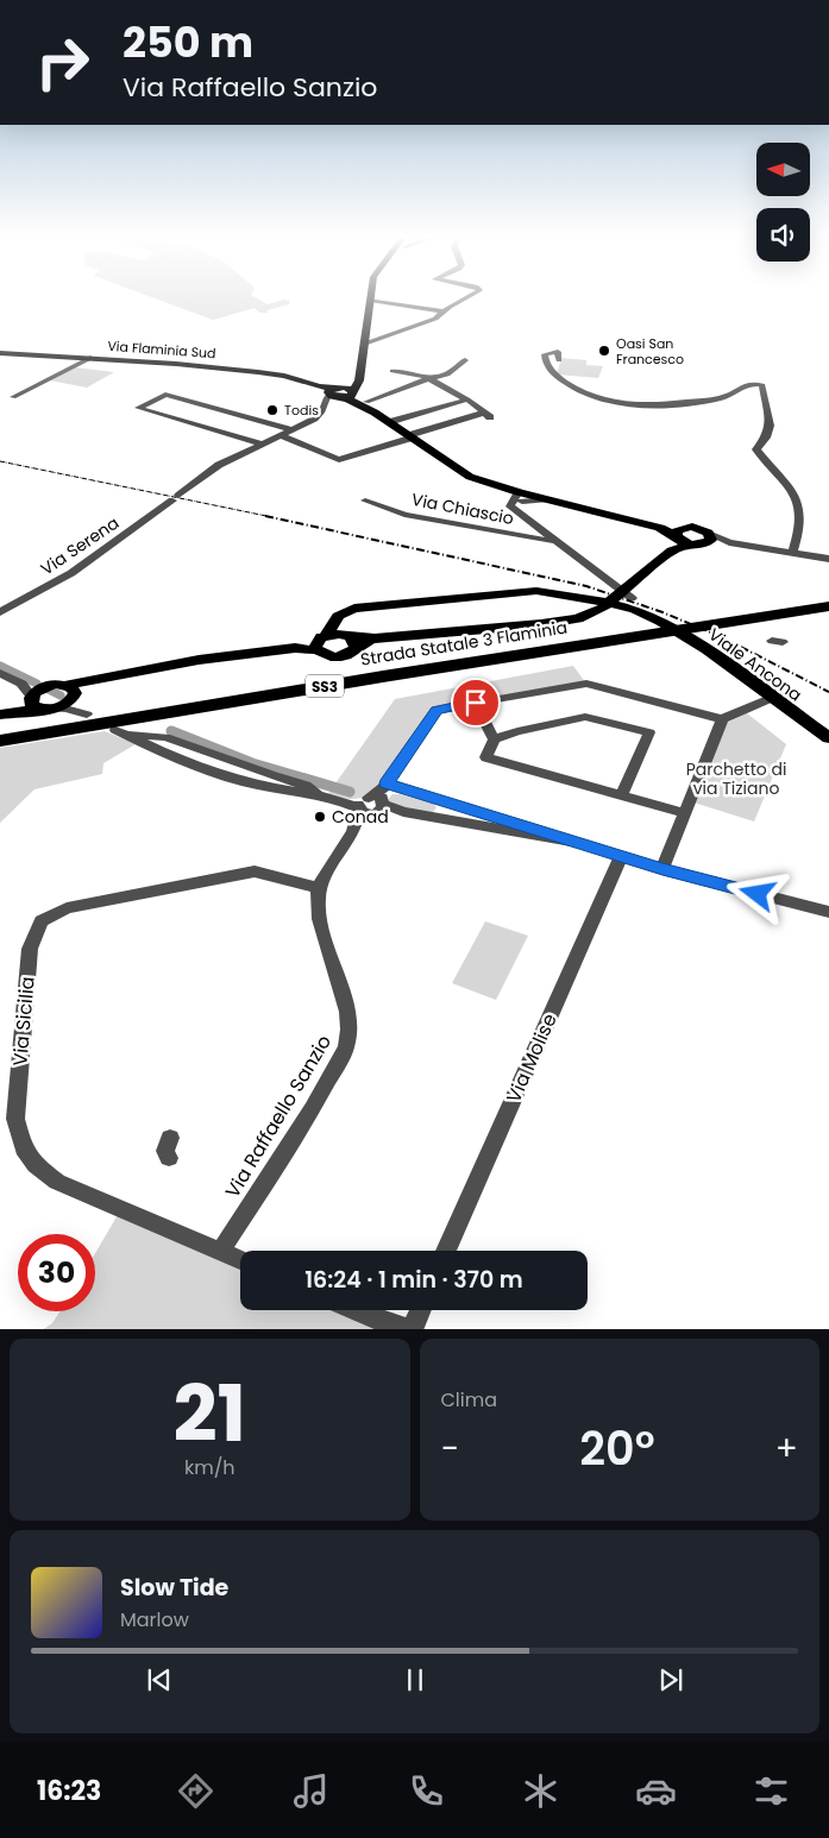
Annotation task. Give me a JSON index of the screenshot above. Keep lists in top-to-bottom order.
{
  "streets": {
    "highway": ["Strada Statale 3 Flaminia", "SS3"],
    "main road": ["Via Flaminia Sud", "Viale Ancona"],
    "street": [
      "Via Chiascio",
      "Via Serena",
      "Via Sicilia",
      "Via Molise",
      "Via Raffaello Sanzio"
    ]
  },
  "crossings": [
    ["Via Flaminia Sud", "Via Serena"],
    ["Strada Statale 3 Flaminia", "Viale Ancona"],
    ["Via Sicilia", "Via Raffaello Sanzio"]
  ],
  "parks": ["Parchetto di via Tiziano"],
  "places": ["Oasi San Francesco", "Todis", "Conad"],
  "north": "left",
  "page": {
    "turn": ["250 m", "Via Raffaello Sanzio"],
    "limit": "30",
    "trip": "16:24 · 1 min · 370 m",
    "tile": [
      ["21", "km/h"],
      "Clima"
    ],
    "heat": ["−", "20°", "+"],
    "song": ["Slow Tide", "Marlow"],
    "tabs": "16:23"
  }
}
